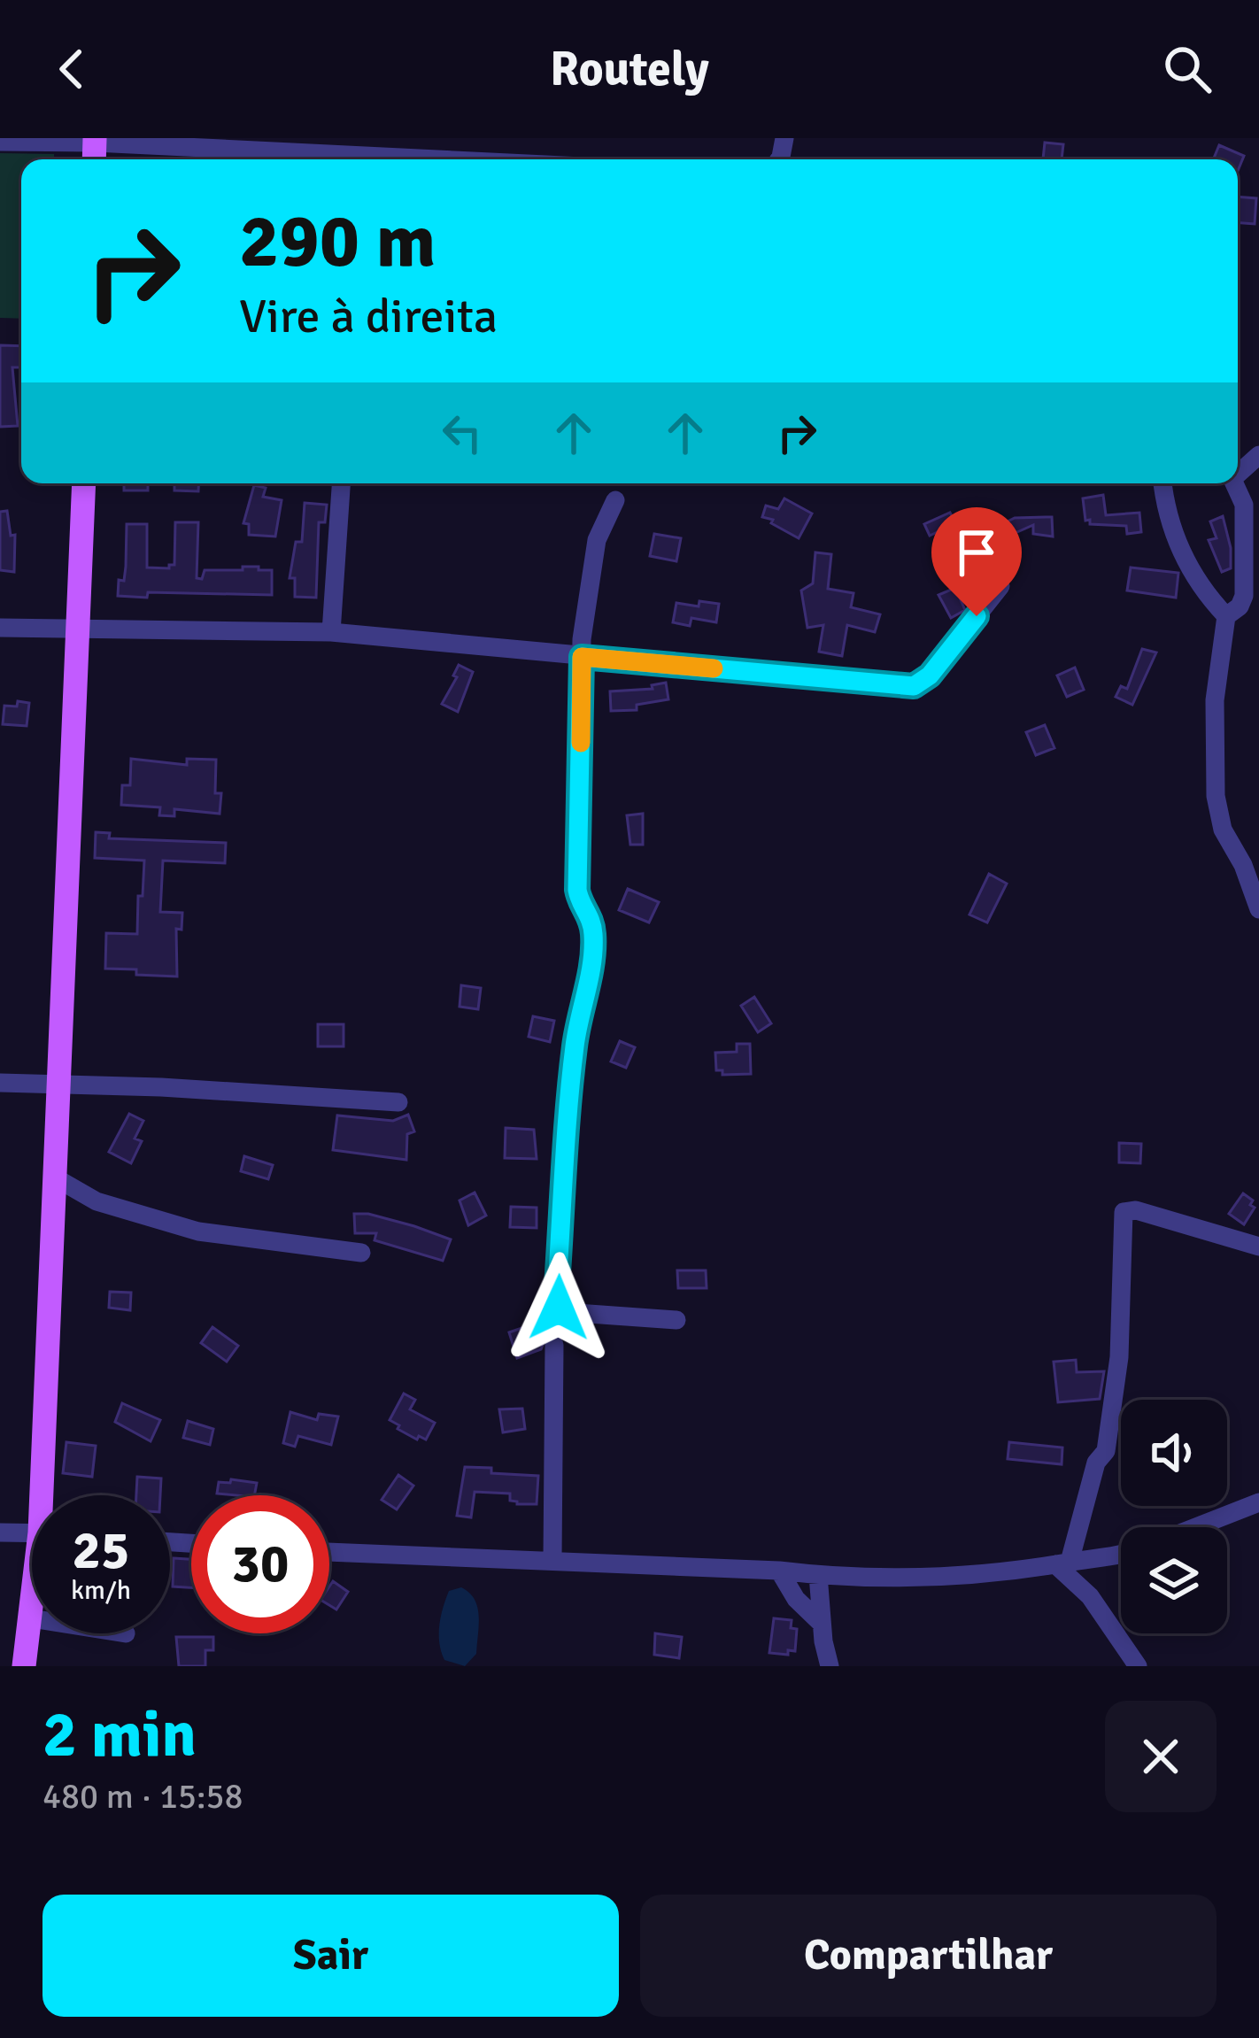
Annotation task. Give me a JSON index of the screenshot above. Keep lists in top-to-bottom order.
{
  "page": {
    "header": "Routely",
    "turn": ["290 m", "Vire à direita"],
    "speed": "25 km/h",
    "limit": "30",
    "heading": ["2 min", "480 m · 15:58"],
    "buttons": ["Sair", "Compartilhar"]
  }
}
